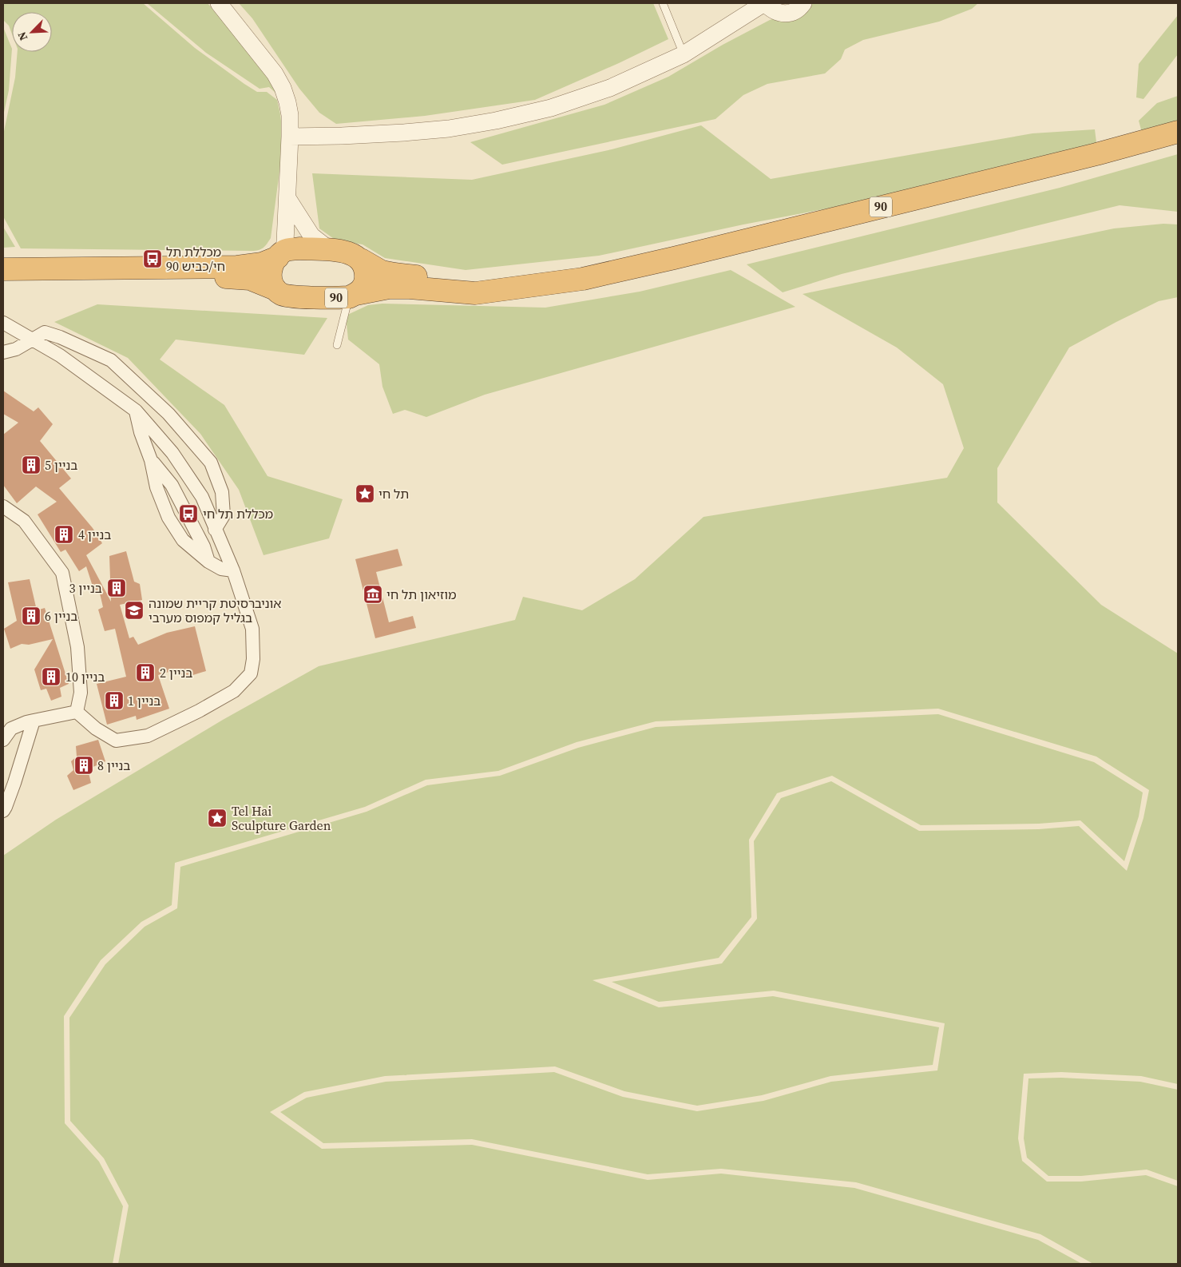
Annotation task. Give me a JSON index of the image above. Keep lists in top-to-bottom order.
{
  "streets": {
    "highway": ["90"]
  },
  "places": {
    "bus stop": ["מכללת תל חי/כביש 90", "מכללת תל חי"],
    "building": [
      "בניין 5",
      "בניין 4",
      "בניין 3",
      "בניין 6",
      "בניין 2",
      "בניין 10",
      "בניין 1",
      "בניין 8"
    ],
    "place": ["תל חי", "Tel Hai Sculpture Garden"],
    "museum": ["מוזיאון תל חי"],
    "school or university": ["אוניברסיטת קריית שמונה בגליל קמפוס מערבי"]
  },
  "north": "bottom left"
}
